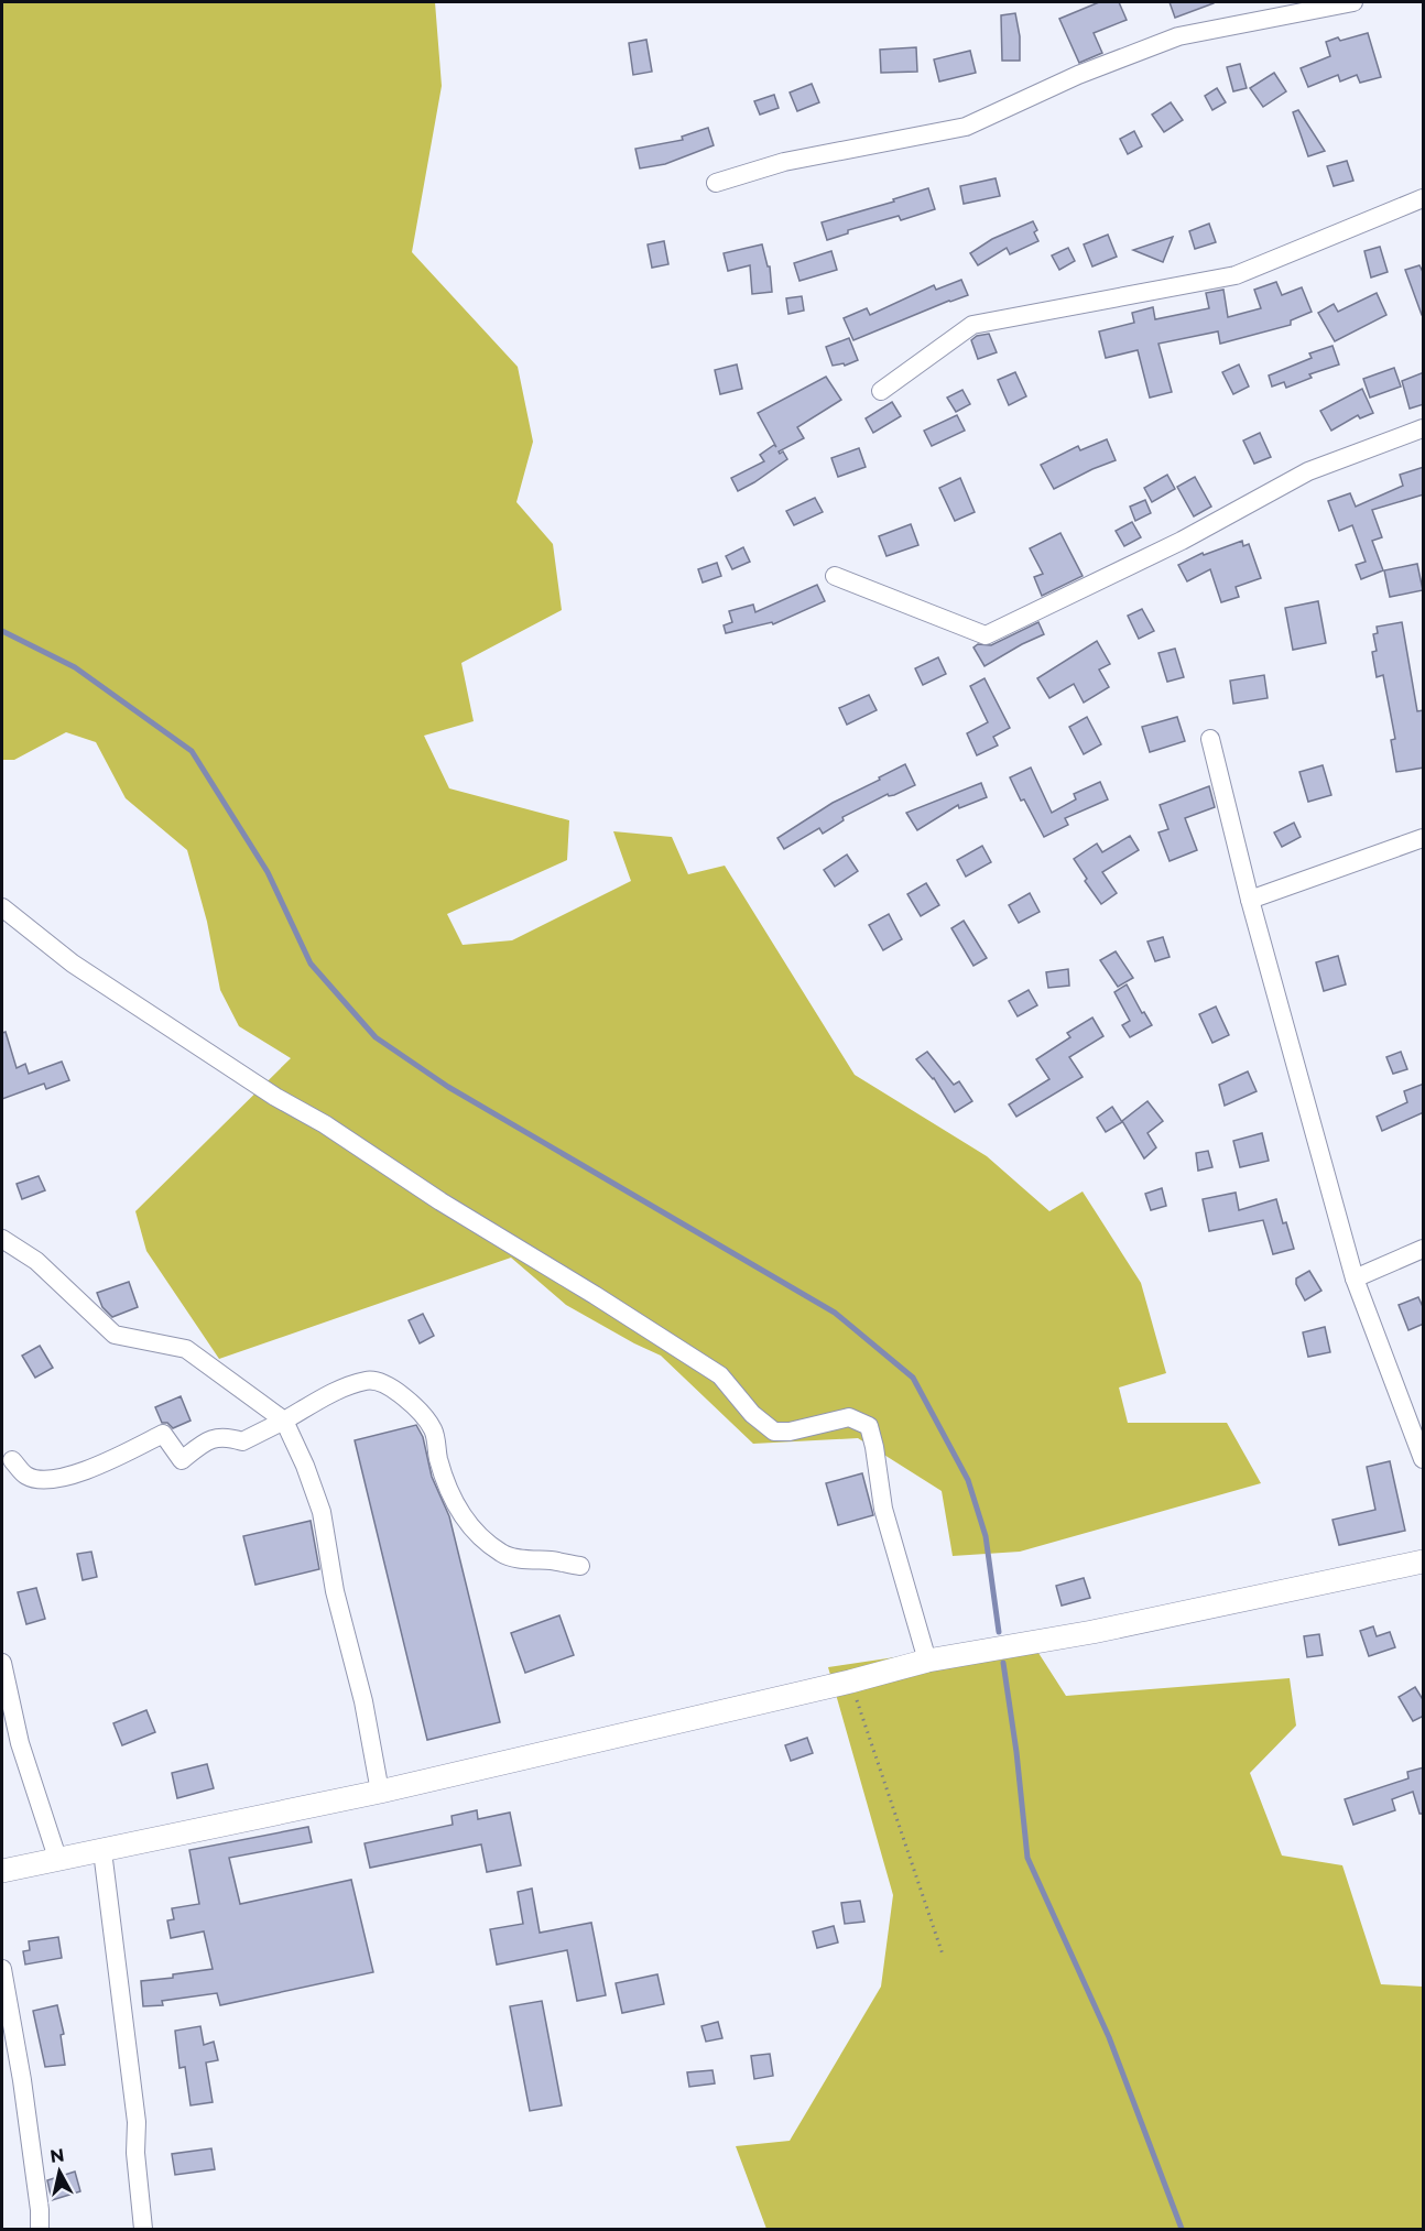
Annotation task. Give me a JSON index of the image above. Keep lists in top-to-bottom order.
{
  "north": "top"
}
